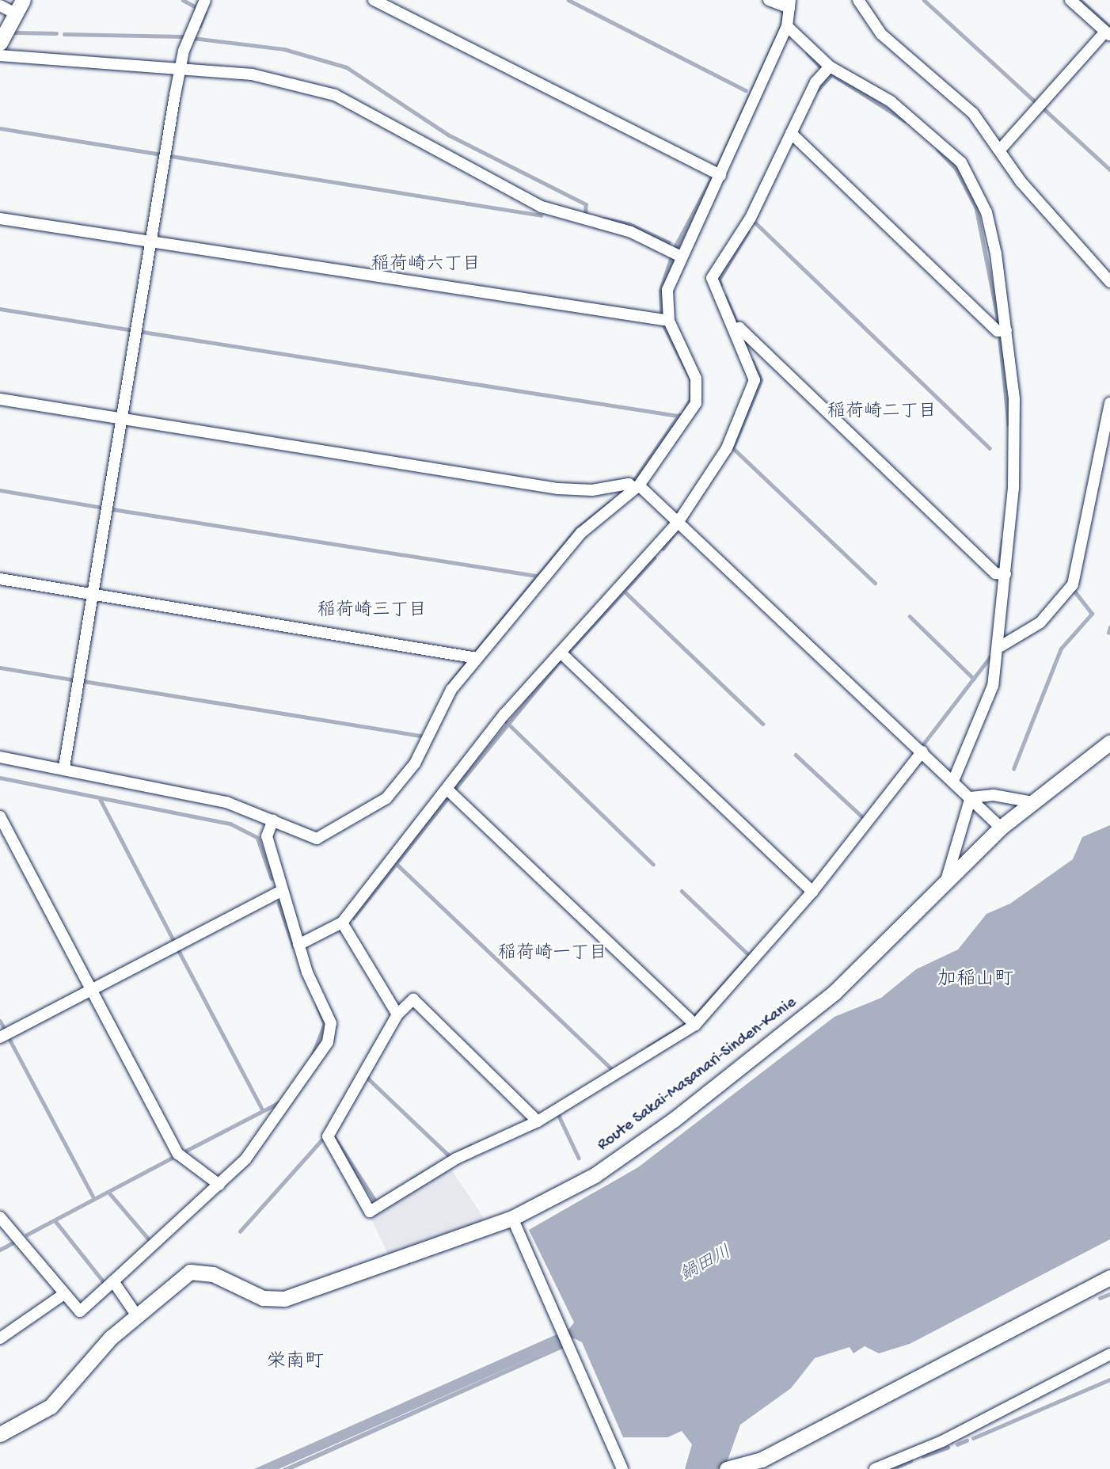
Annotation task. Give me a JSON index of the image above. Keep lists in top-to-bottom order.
{
  "streets": {
    "main road": ["Route Sakai-Masanari-Sinden-Kanie"]
  },
  "districts": [
    "稲荷崎六丁目",
    "稲荷崎二丁目",
    "稲荷崎三丁目",
    "稲荷崎一丁目",
    "加稲山町",
    "栄南町"
  ],
  "water": ["鍋田川"]
}
